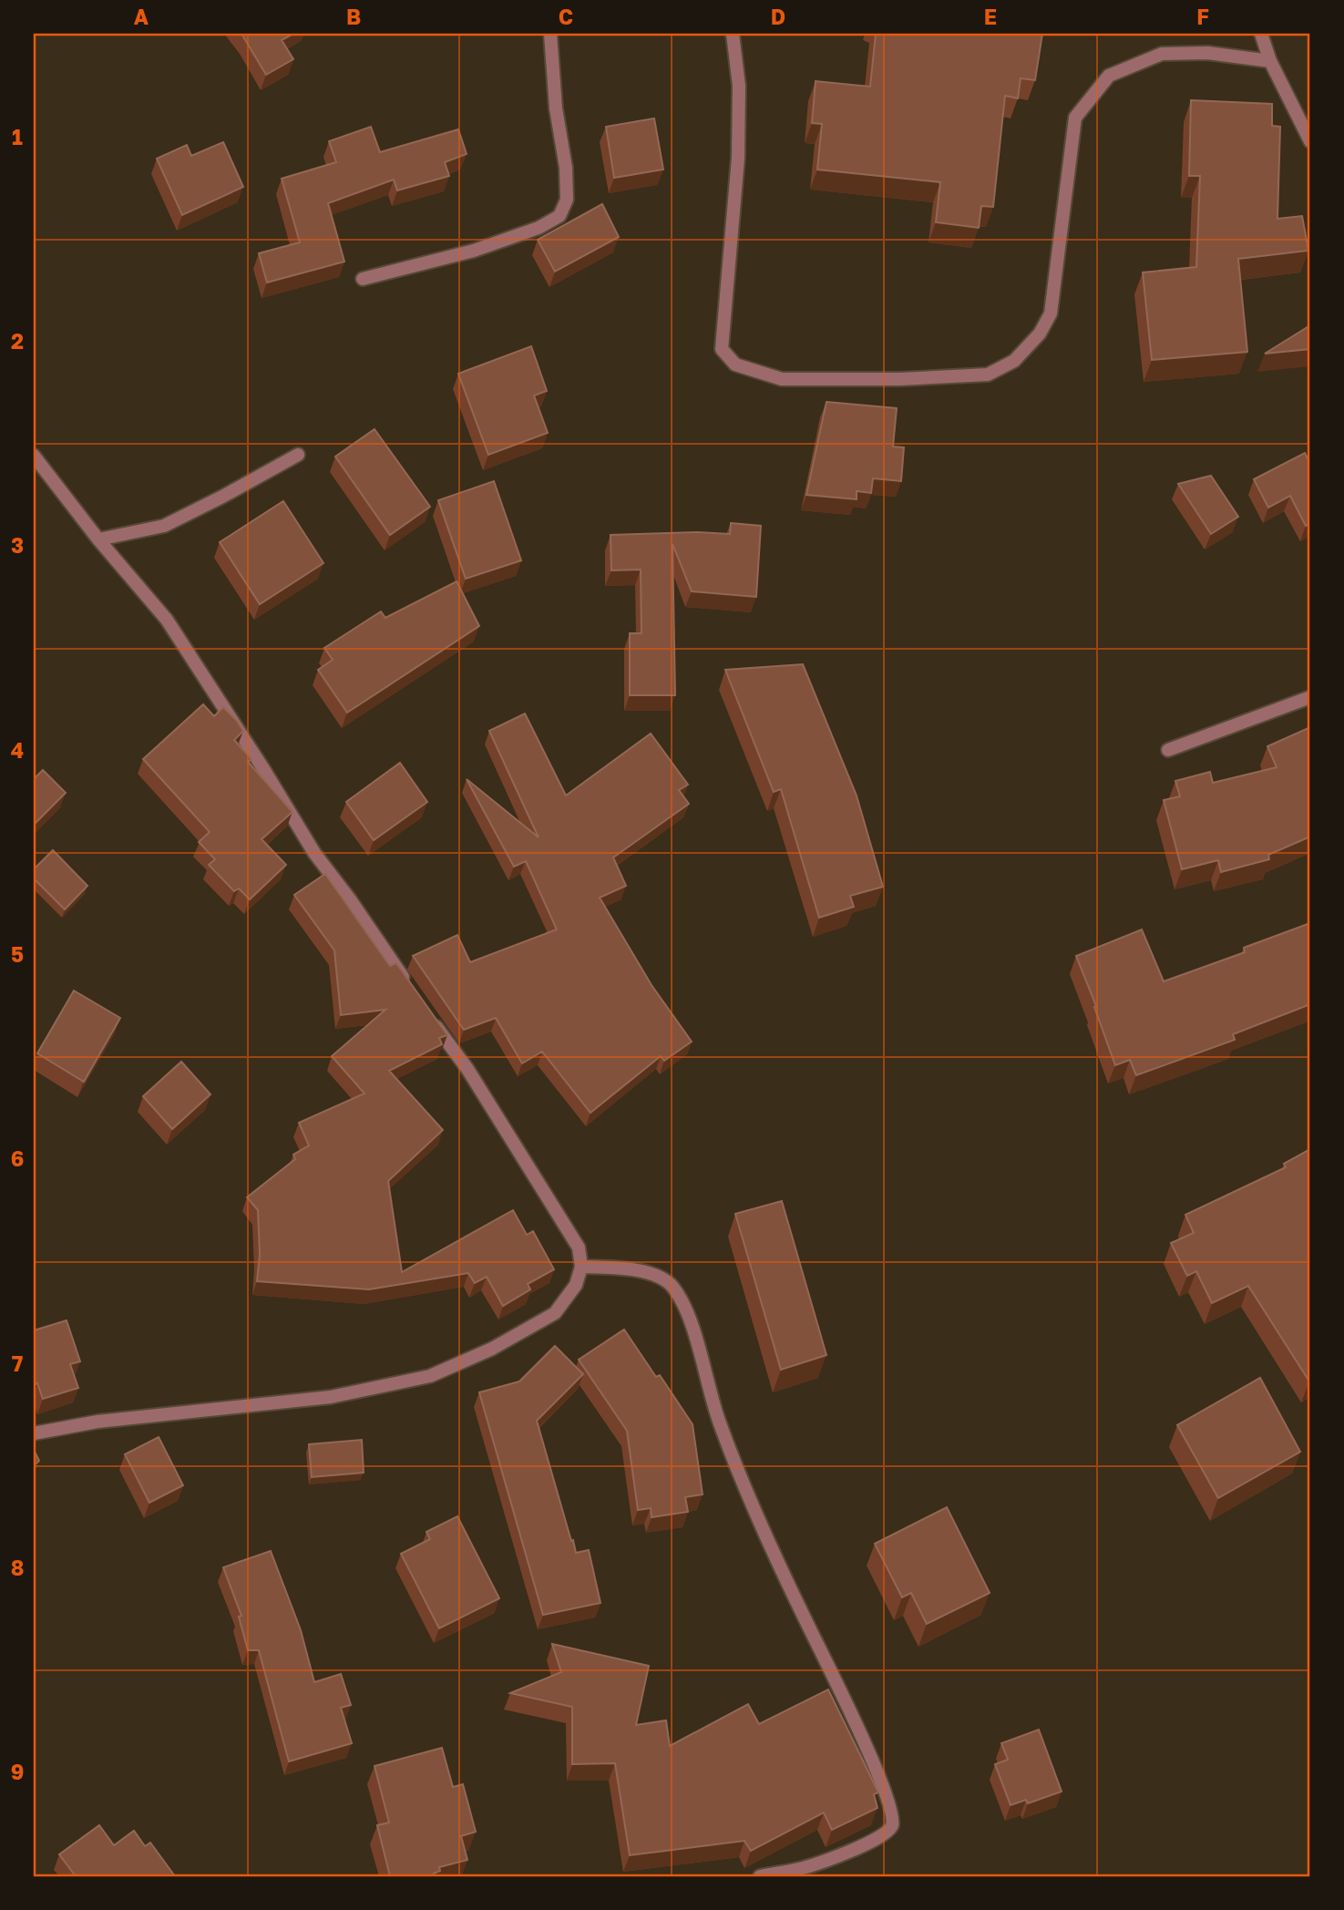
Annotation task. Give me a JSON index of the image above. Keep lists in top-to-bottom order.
{
  "grid": {
    "columns": [
      "A",
      "B",
      "C",
      "D",
      "E",
      "F"
    ],
    "rows": [
      "1",
      "2",
      "3",
      "4",
      "5",
      "6",
      "7",
      "8",
      "9"
    ]
  }
}
